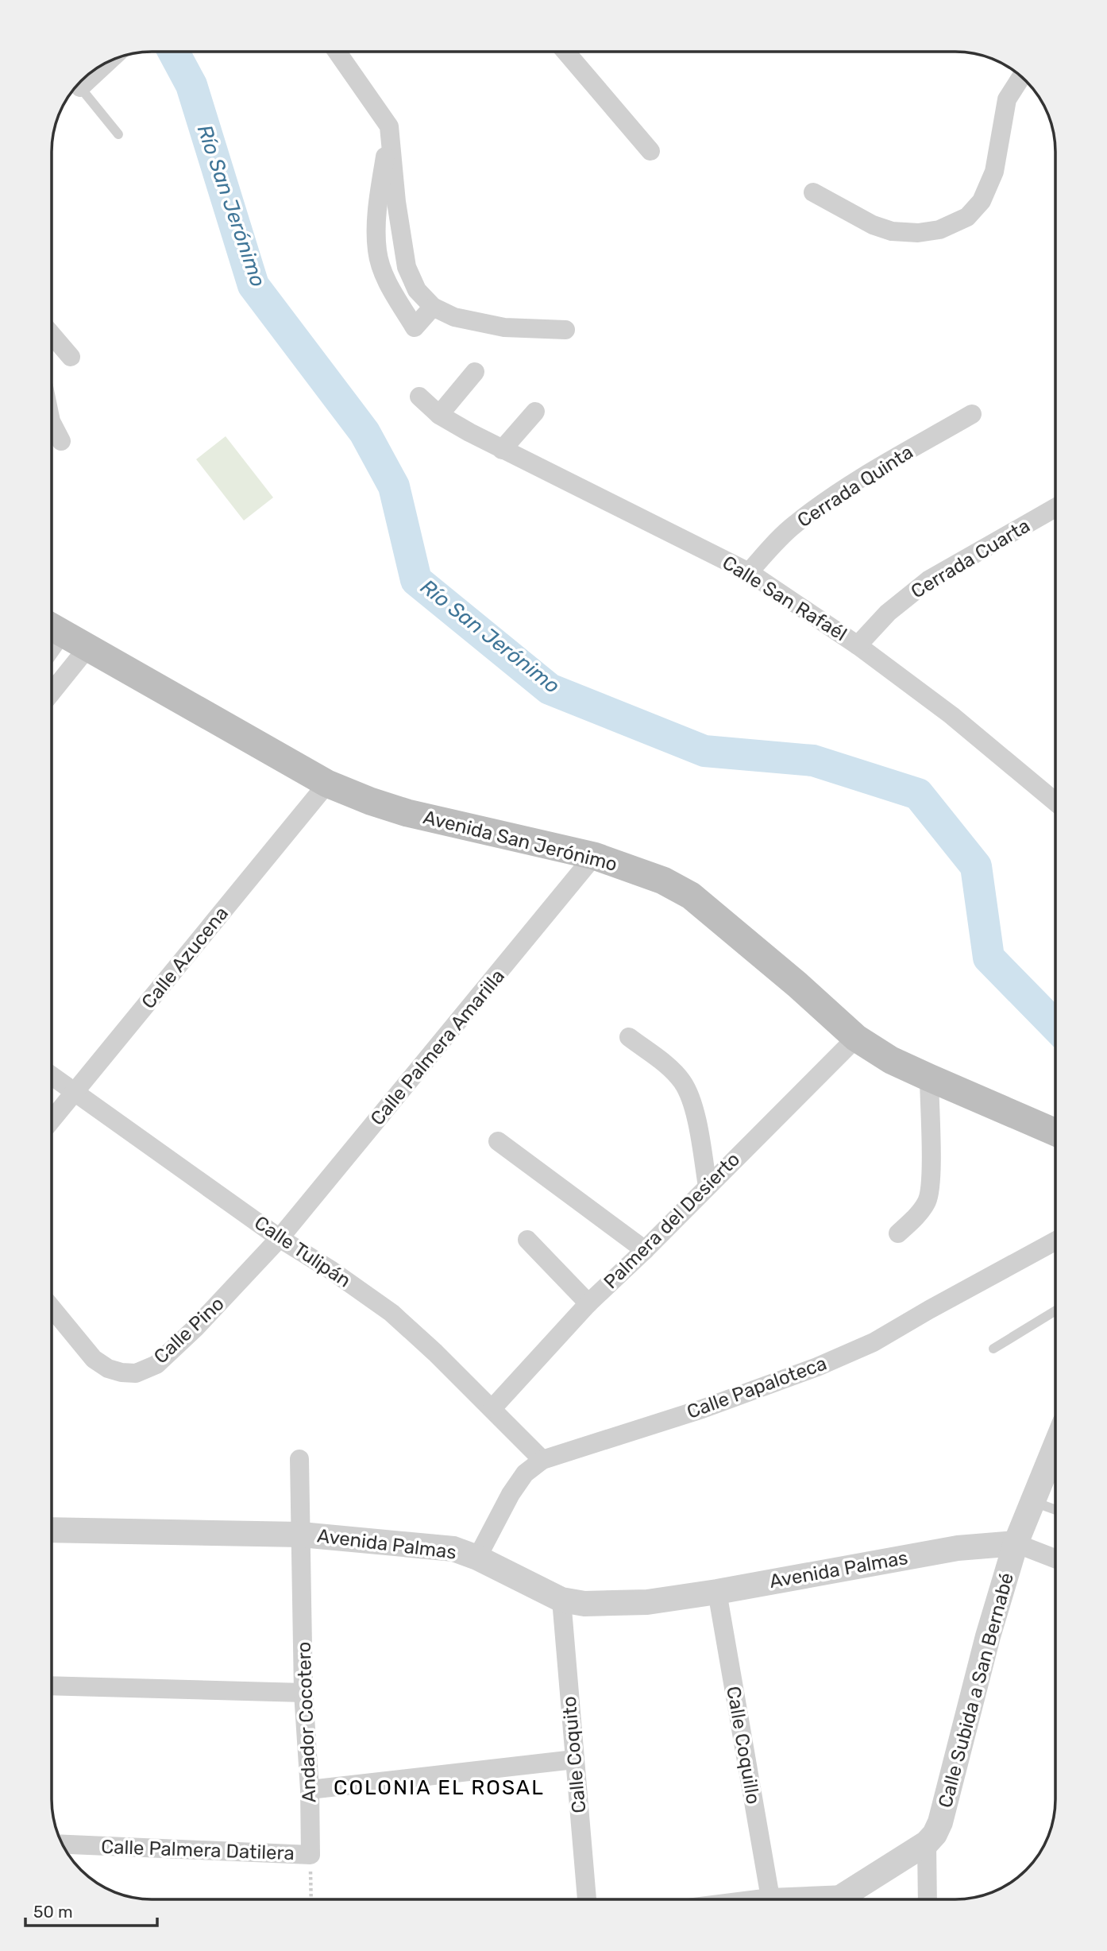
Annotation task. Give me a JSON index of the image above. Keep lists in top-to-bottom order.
{
  "streets": {
    "main road": ["Avenida San Jerónimo"],
    "street": [
      "Cerrada Quinta",
      "Cerrada Cuarta",
      "Calle San Rafaél",
      "Calle Azucena",
      "Calle Palmera Amarilla",
      "Palmera del Desierto",
      "Calle Tulipán",
      "Calle Pino",
      "Calle Papaloteca",
      "Avenida Palmas",
      "Calle Subida a San Bernabé",
      "Andador Cocotero",
      "Calle Coquillo",
      "Calle Coquito",
      "Calle Palmera Datilera"
    ]
  },
  "crossings": [
    ["Cerrada Quinta", "Calle San Rafaél"],
    ["Cerrada Cuarta", "Calle San Rafaél"],
    ["Avenida San Jerónimo", "Calle Azucena"],
    ["Avenida San Jerónimo", "Calle Palmera Amarilla"],
    ["Avenida San Jerónimo", "Palmera del Desierto"],
    ["Calle Azucena", "Calle Tulipán"],
    ["Calle Palmera Amarilla", "Calle Tulipán"],
    ["Calle Palmera Amarilla", "Calle Pino"],
    ["Palmera del Desierto", "Calle Tulipán"],
    ["Calle Tulipán", "Calle Pino"],
    ["Calle Tulipán", "Calle Papaloteca"],
    ["Calle Papaloteca", "Avenida Palmas"],
    ["Avenida Palmas", "Calle Subida a San Bernabé"],
    ["Avenida Palmas", "Andador Cocotero"],
    ["Avenida Palmas", "Calle Coquillo"],
    ["Avenida Palmas", "Calle Coquito"],
    ["Andador Cocotero", "Calle Palmera Datilera"]
  ],
  "districts": ["COLONIA EL ROSAL"],
  "water": ["Río San Jerónimo"],
  "scale_bar": "50 m"
}
